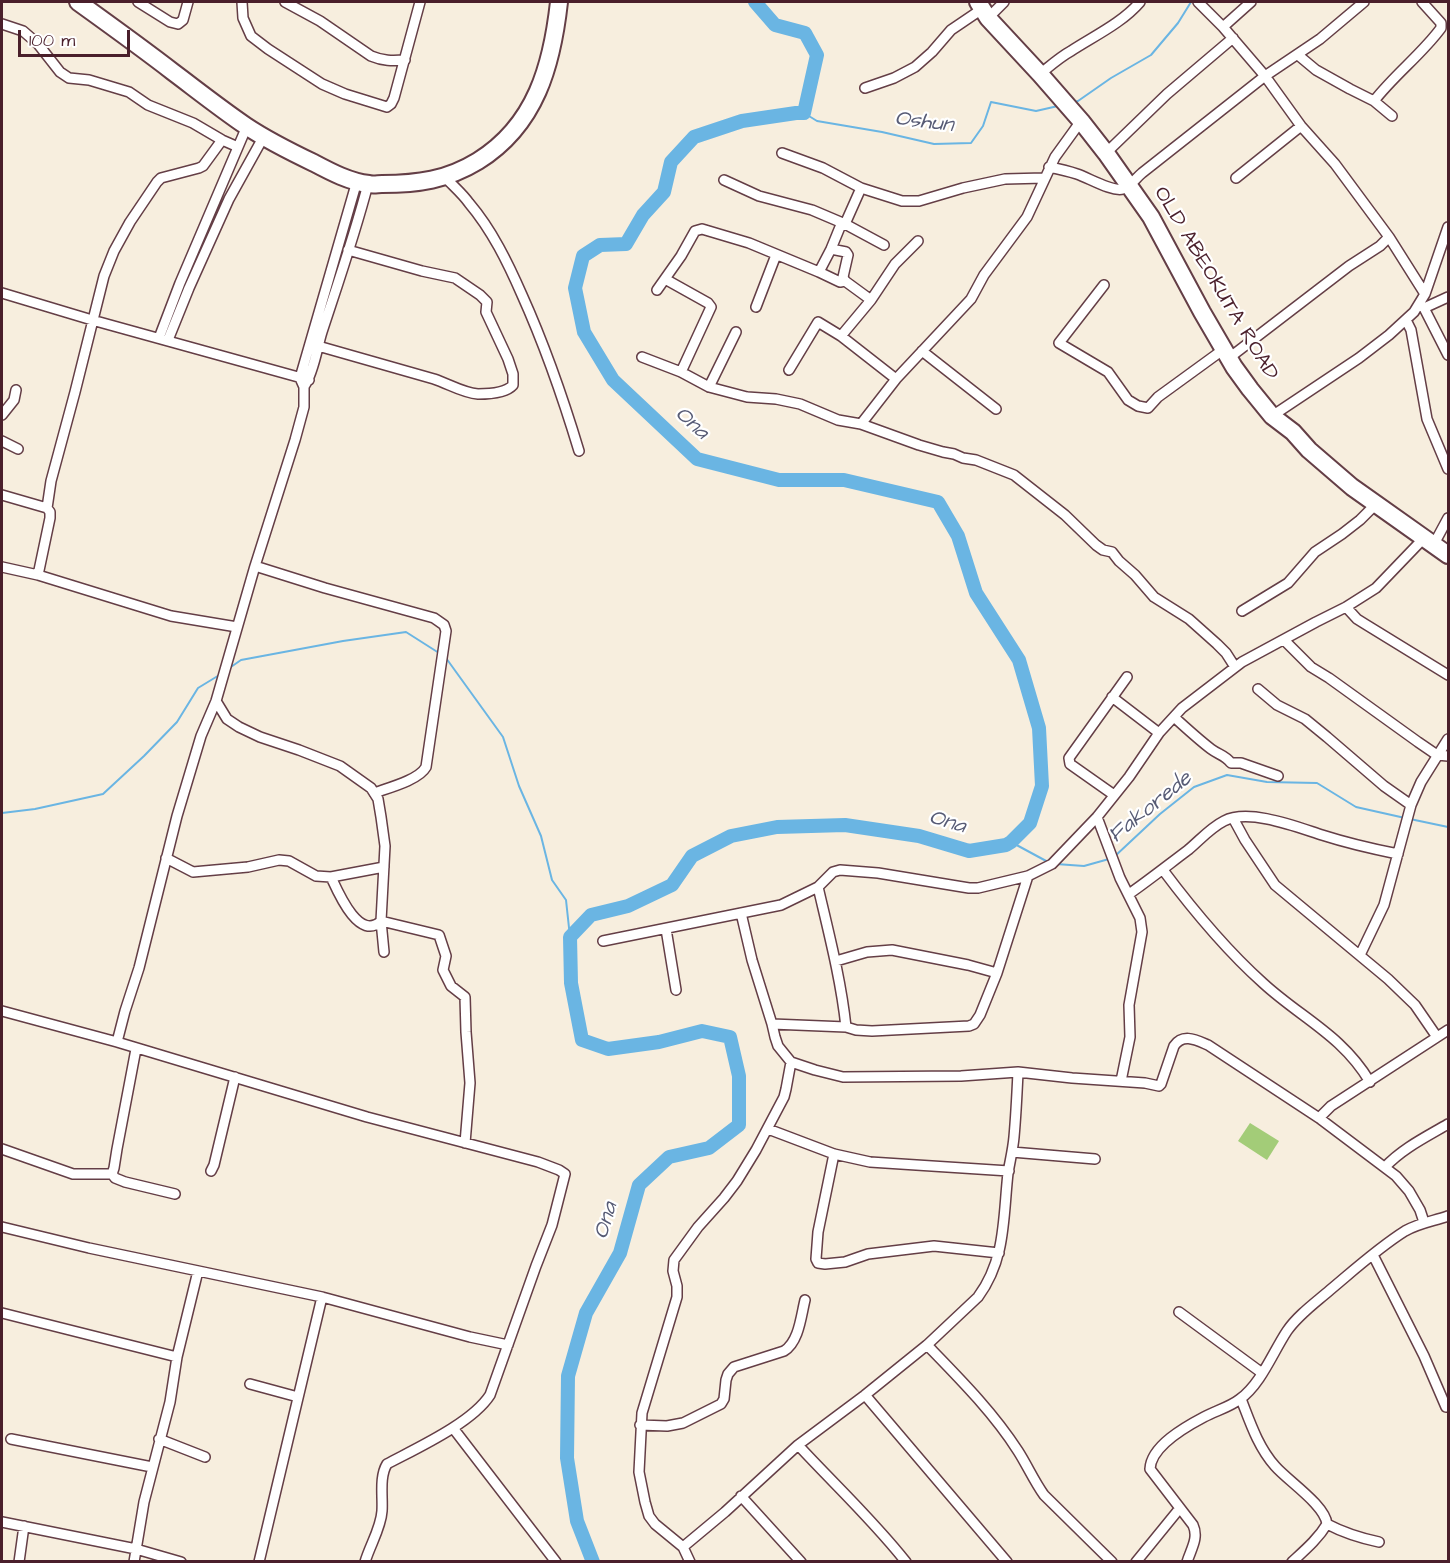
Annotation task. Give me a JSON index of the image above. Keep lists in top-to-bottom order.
{
  "streets": {
    "highway": ["OLD ABEOKUTA ROAD"]
  },
  "water": ["Oshun", "Ona", "Fakorede"],
  "scale_bar": "100 m"
}
